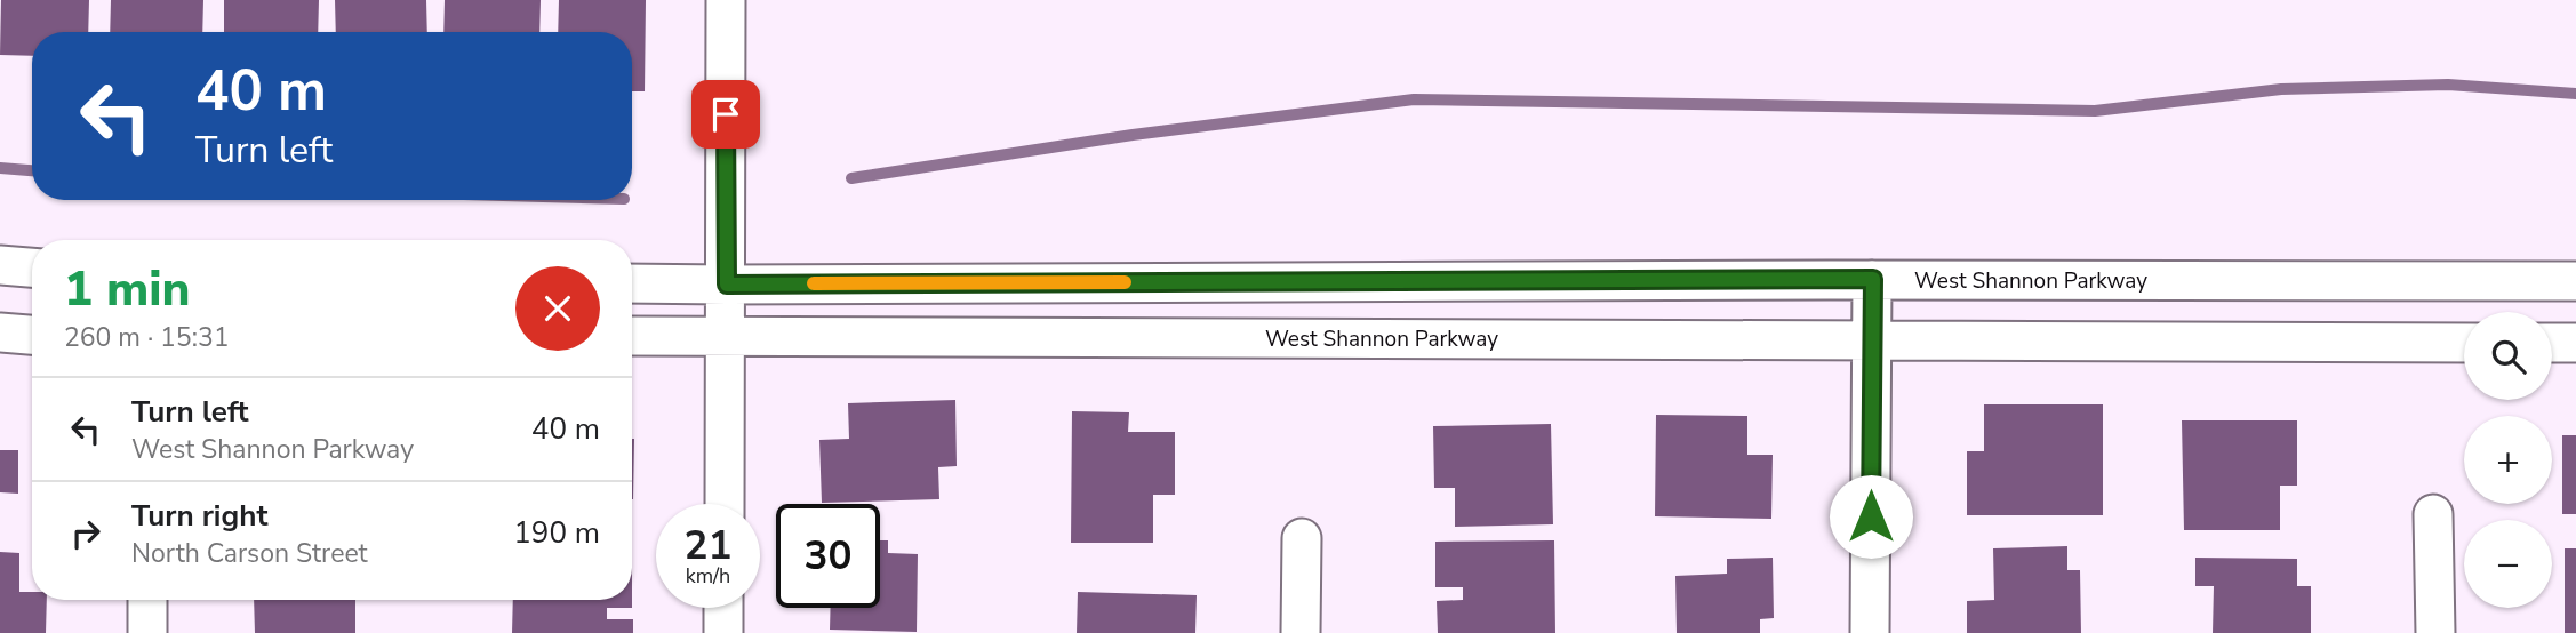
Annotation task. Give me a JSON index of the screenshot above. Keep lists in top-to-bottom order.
{
  "streets": {
    "street": ["West Shannon Parkway"]
  },
  "page": {
    "turn": ["40 m", "Turn left"],
    "heading": ["1 min", "260 m · 15:31"],
    "map_buttons": ["+", "−"],
    "list": [
      {
        "name": "Turn left",
        "note": "West Shannon Parkway",
        "value": "40 m"
      },
      {
        "name": "Turn right",
        "note": "North Carson Street",
        "value": "190 m"
      }
    ],
    "speed": "21 km/h",
    "limit": "30"
  }
}
